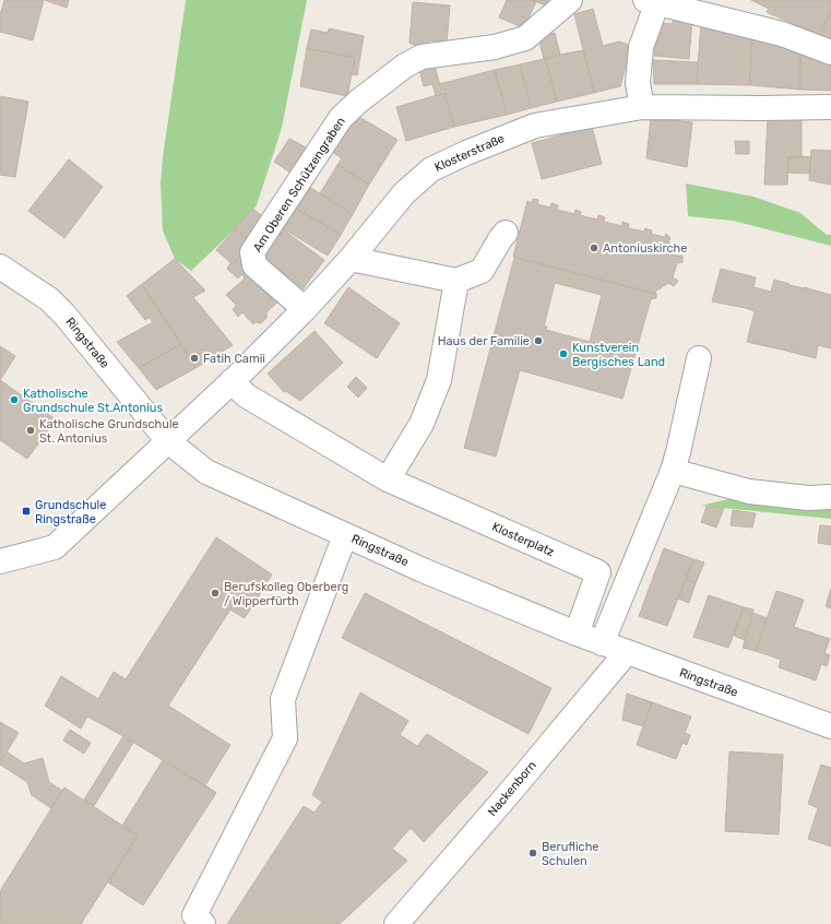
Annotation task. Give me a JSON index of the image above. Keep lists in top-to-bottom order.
{
  "streets": {
    "street": [
      "Klosterstraße",
      "Am Oberen Schützengraben",
      "Ringstraße",
      "Klosterplatz",
      "Nackenborn"
    ]
  },
  "crossings": [
    ["Klosterstraße", "Am Oberen Schützengraben"],
    ["Klosterstraße", "Ringstraße"],
    ["Klosterstraße", "Klosterplatz"],
    ["Ringstraße", "Klosterplatz"],
    ["Ringstraße", "Nackenborn"]
  ],
  "places": {
    "other": [
      "Antoniuskirche",
      "Haus der Familie",
      "Kunstverein Bergisches Land",
      "Fatih Camii",
      "Katholische Grundschule St.Antonius",
      "Katholische Grundschule St. Antonius",
      "Berufskolleg Oberberg / Wipperfürth",
      "Berufliche Schulen"
    ],
    "transit": ["Grundschule Ringstraße"]
  }
}
